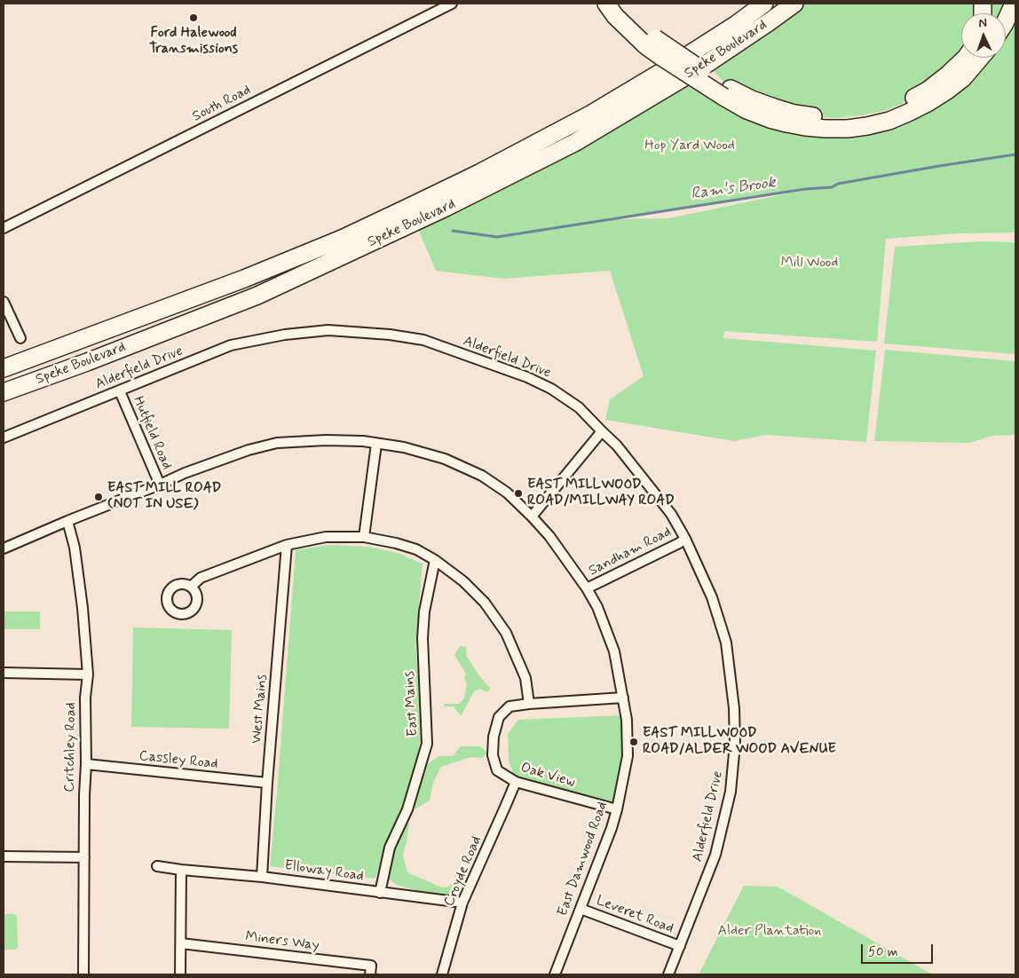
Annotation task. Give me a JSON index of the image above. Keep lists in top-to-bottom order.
{
  "streets": {
    "highway": ["Speke Boulevard"],
    "street": [
      "South Road",
      "Alderfield Drive",
      "Hutfield Road",
      "Sandham Road",
      "East Mains",
      "West Mains",
      "Critchley Road",
      "Cassley Road",
      "Oak View",
      "East Damwood Road",
      "Elloway Road",
      "Croyde Road",
      "Leveret Road",
      "Miners Way"
    ]
  },
  "crossings": [
    ["Alderfield Drive", "Hutfield Road"],
    ["Alderfield Drive", "Sandham Road"],
    ["Alderfield Drive", "Leveret Road"],
    ["Hutfield Road", "East Damwood Road"],
    ["Sandham Road", "East Damwood Road"],
    ["East Mains", "Elloway Road"],
    ["West Mains", "Cassley Road"],
    ["West Mains", "Elloway Road"],
    ["Critchley Road", "Cassley Road"],
    ["Critchley Road", "East Damwood Road"],
    ["Oak View", "East Damwood Road"],
    ["Oak View", "Croyde Road"],
    ["East Damwood Road", "Leveret Road"],
    ["Elloway Road", "Croyde Road"]
  ],
  "water": ["Ram's Brook"],
  "parks": ["Hop Yard Wood", "Mill Wood", "Alder Plantation"],
  "places": [
    "Ford Halewood Transmissions",
    "EAST MILLWOOD ROAD/MILLWAY ROAD",
    "EAST MILL ROAD (NOT IN USE)",
    "EAST MILLWOOD ROAD/ALDER WOOD AVENUE"
  ],
  "scale_bar": "50 m",
  "north": "top"
}
